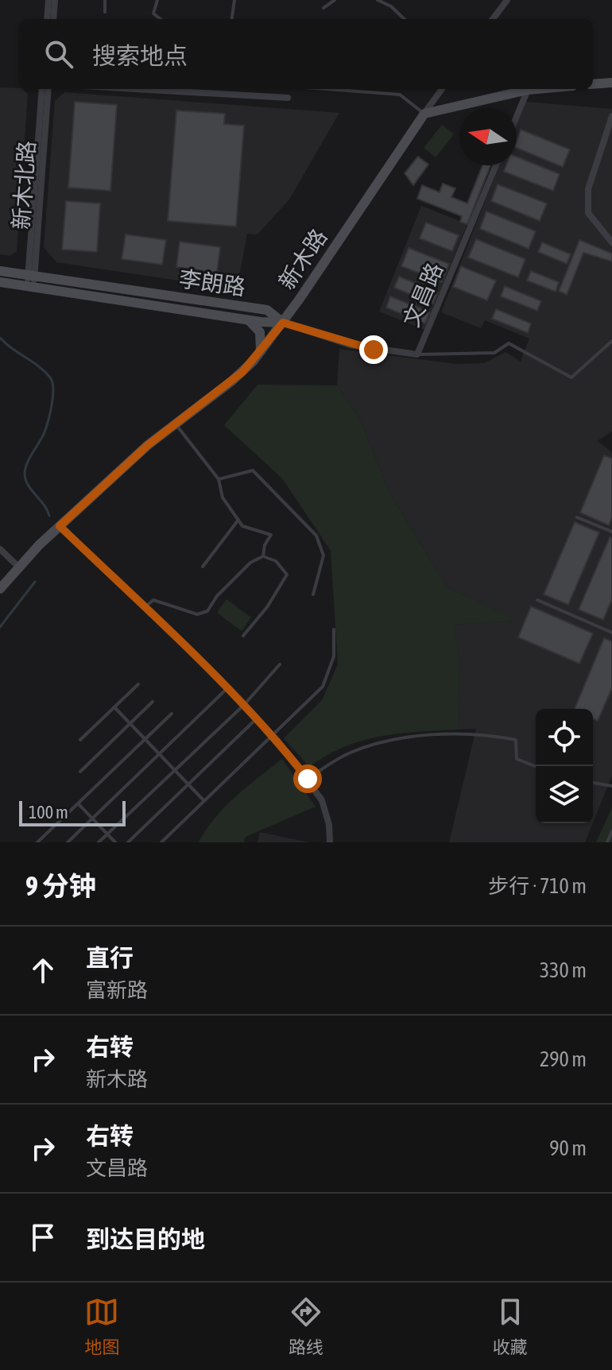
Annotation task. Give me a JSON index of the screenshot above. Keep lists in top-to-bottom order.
{
  "streets": {
    "street": [
      "新木北路",
      "新木路",
      "李朗路",
      "文昌路"
    ]
  },
  "crossings": [
    ["新木北路", "李朗路"],
    ["新木路", "李朗路"],
    ["新木路", "文昌路"],
    ["李朗路", "文昌路"]
  ],
  "scale_bar": "100 m",
  "north": "left",
  "page": {
    "search": "搜索地点",
    "scale": "100 m",
    "heading": ["9 分钟", "步行 · 710 m"],
    "list": [
      ["直行", "富新路", "330 m"],
      ["右转", "新木路", "290 m"],
      ["右转", "文昌路", "90 m"],
      "到达目的地"
    ],
    "nav": ["地图", "路线", "收藏"]
  }
}
